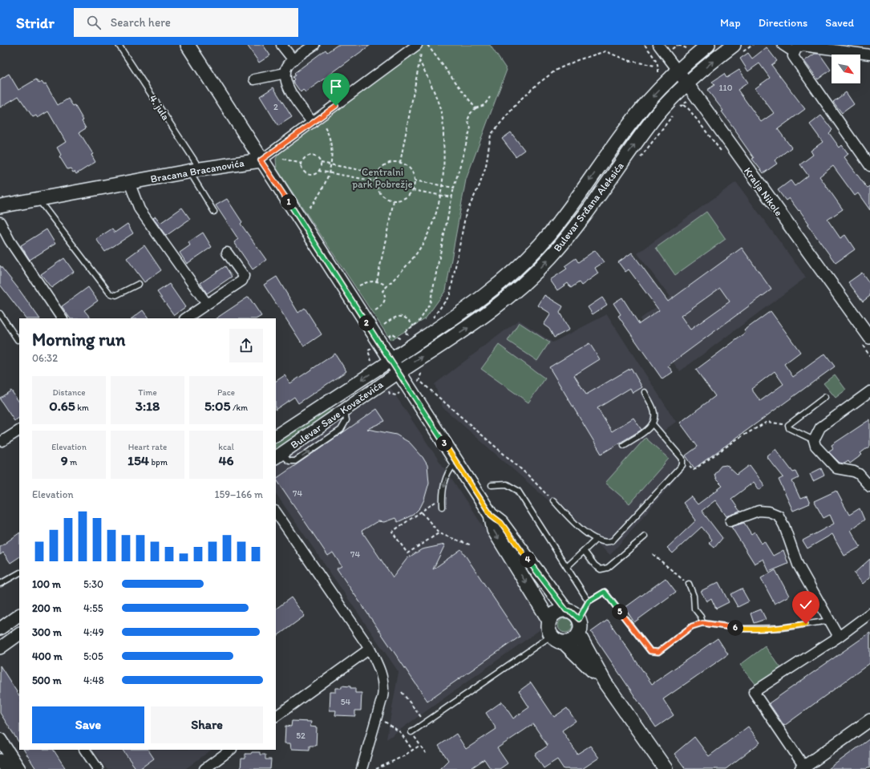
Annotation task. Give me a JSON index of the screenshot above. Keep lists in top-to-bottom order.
{
  "streets": {
    "main road": ["Bracana Bracanovića", "Bulevar Srđana Aleksića"],
    "street": ["Kralja Nikole", "Bulevar Save Kovačevića"],
    "lane": ["4. jula"]
  },
  "crossings": [
    ["4. jula", "Bracana Bracanovića"],
    ["Kralja Nikole", "Bulevar Srđana Aleksića"],
    ["Bulevar Srđana Aleksića", "Bulevar Save Kovačevića"]
  ],
  "parks": ["Centralni park Pobrežje"],
  "house_numbers": [
    "110",
    "2",
    "74",
    "74",
    "54",
    "52"
  ],
  "north": "bottom right",
  "page": {
    "header": "Stridr",
    "search": "Search here",
    "nav": ["Map", "Directions", "Saved"],
    "pins": [
      "1",
      "2",
      "3",
      "4",
      "5",
      "6"
    ],
    "heading": ["Morning run", "06:32"],
    "stats": [
      ["Distance", "0.65 km"],
      ["Time", "3:18"],
      ["Pace", "5:05 /km"],
      ["Elevation", "9 m"],
      ["Heart rate", "154 bpm"],
      ["kcal", "46"]
    ],
    "chart": ["Elevation", "159–166 m"],
    "list": [
      {
        "name": "100 m",
        "note": "5:30"
      },
      {
        "name": "200 m",
        "note": "4:55"
      },
      {
        "name": "300 m",
        "note": "4:49"
      },
      {
        "name": "400 m",
        "note": "5:05"
      },
      {
        "name": "500 m",
        "note": "4:48"
      }
    ],
    "buttons": ["Save", "Share"]
  }
}
